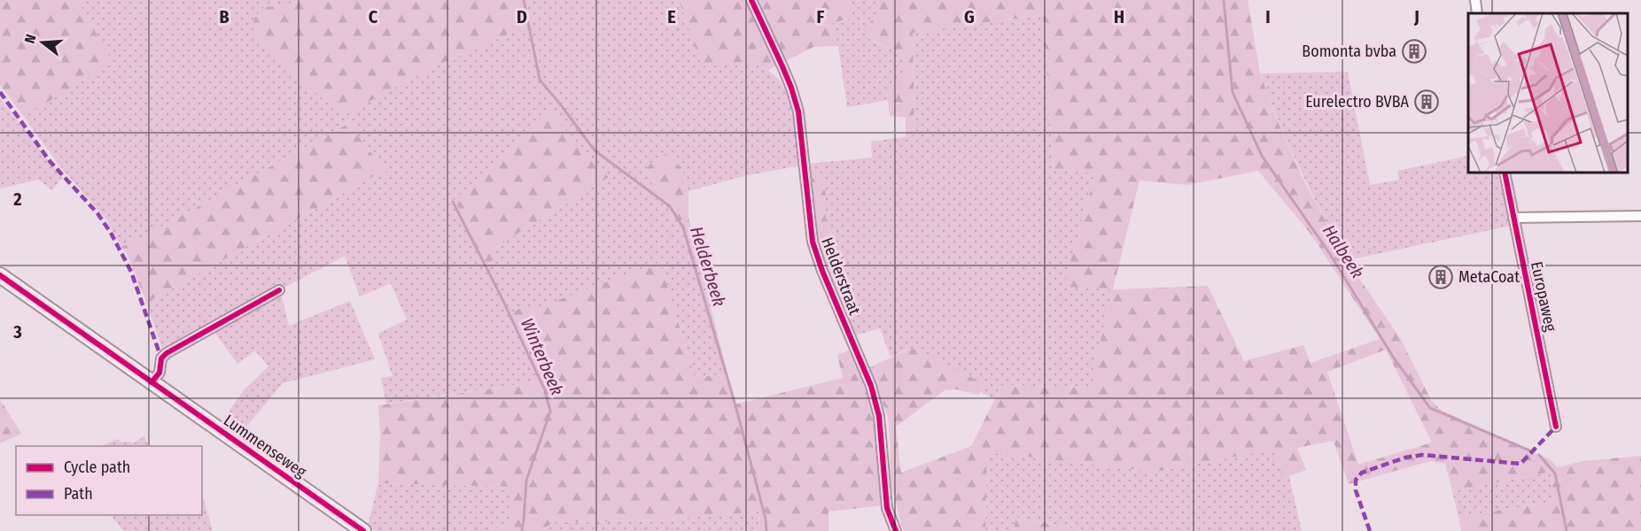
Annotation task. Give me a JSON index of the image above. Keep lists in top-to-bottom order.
{
  "streets": {
    "main road": ["Lummenseweg"],
    "street": ["Helderstraat", "Europaweg"]
  },
  "water": ["Halbeek", "Helderbeek", "Winterbeek"],
  "places": {
    "building": ["Bomonta bvba", "Eurelectro BVBA", "MetaCoat"]
  },
  "legend": ["Cycle path", "Path"],
  "north": "left",
  "grid": {
    "columns": [
      "B",
      "C",
      "D",
      "E",
      "F",
      "G",
      "H",
      "I",
      "J"
    ],
    "rows": ["2", "3"]
  }
}
